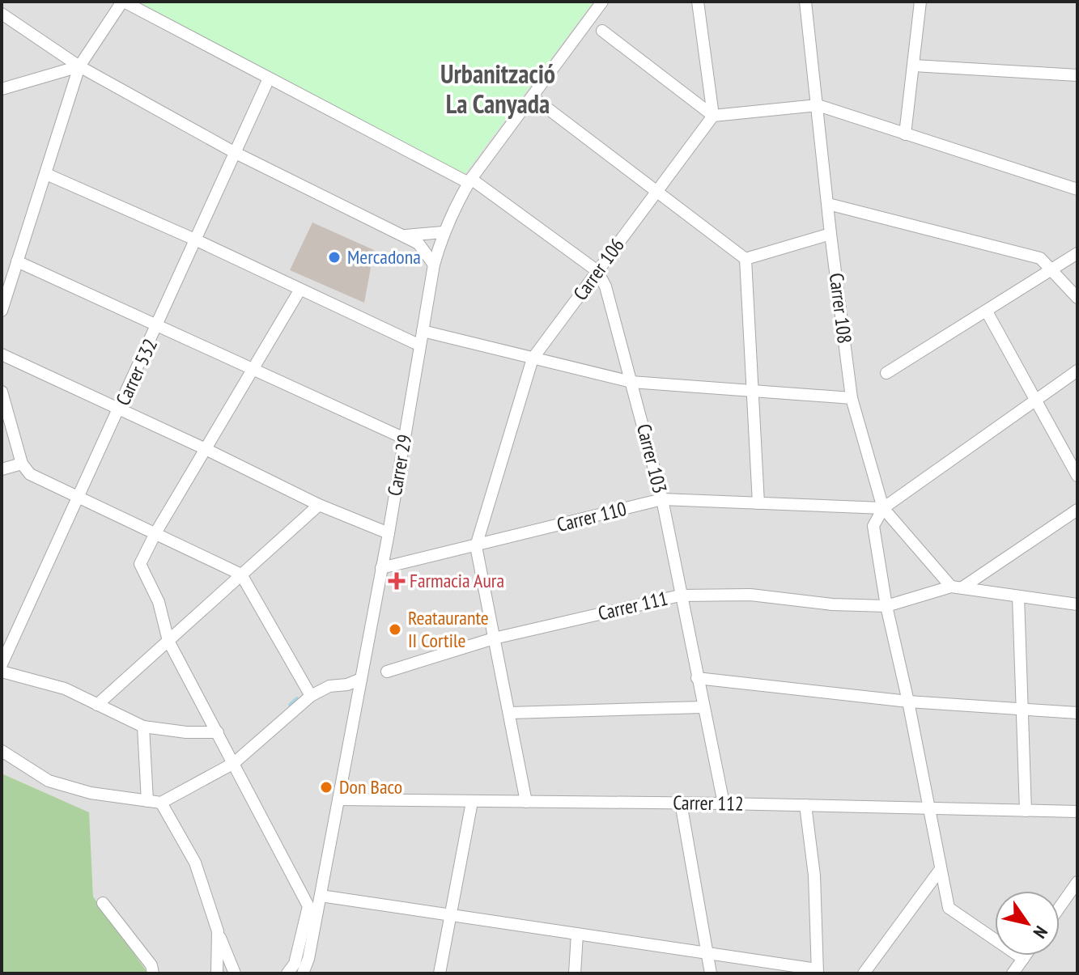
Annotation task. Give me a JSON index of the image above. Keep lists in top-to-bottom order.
{
  "streets": {
    "street": [
      "Carrer 106",
      "Carrer 108",
      "Carrer 532",
      "Carrer 103",
      "Carrer 29",
      "Carrer 110",
      "Carrer 111",
      "Carrer 112"
    ]
  },
  "crossings": [
    ["Carrer 106", "Carrer 103"],
    ["Carrer 106", "Carrer 110"],
    ["Carrer 108", "Carrer 110"],
    ["Carrer 108", "Carrer 111"],
    ["Carrer 103", "Carrer 110"],
    ["Carrer 103", "Carrer 111"],
    ["Carrer 103", "Carrer 112"],
    ["Carrer 29", "Carrer 110"],
    ["Carrer 29", "Carrer 112"]
  ],
  "districts": ["Urbanització La Canyada"],
  "places": {
    "other": ["Mercadona", "Reataurante II Cortile", "Don Baco"],
    "health": ["Farmacia Aura"]
  },
  "north": "bottom right"
}
